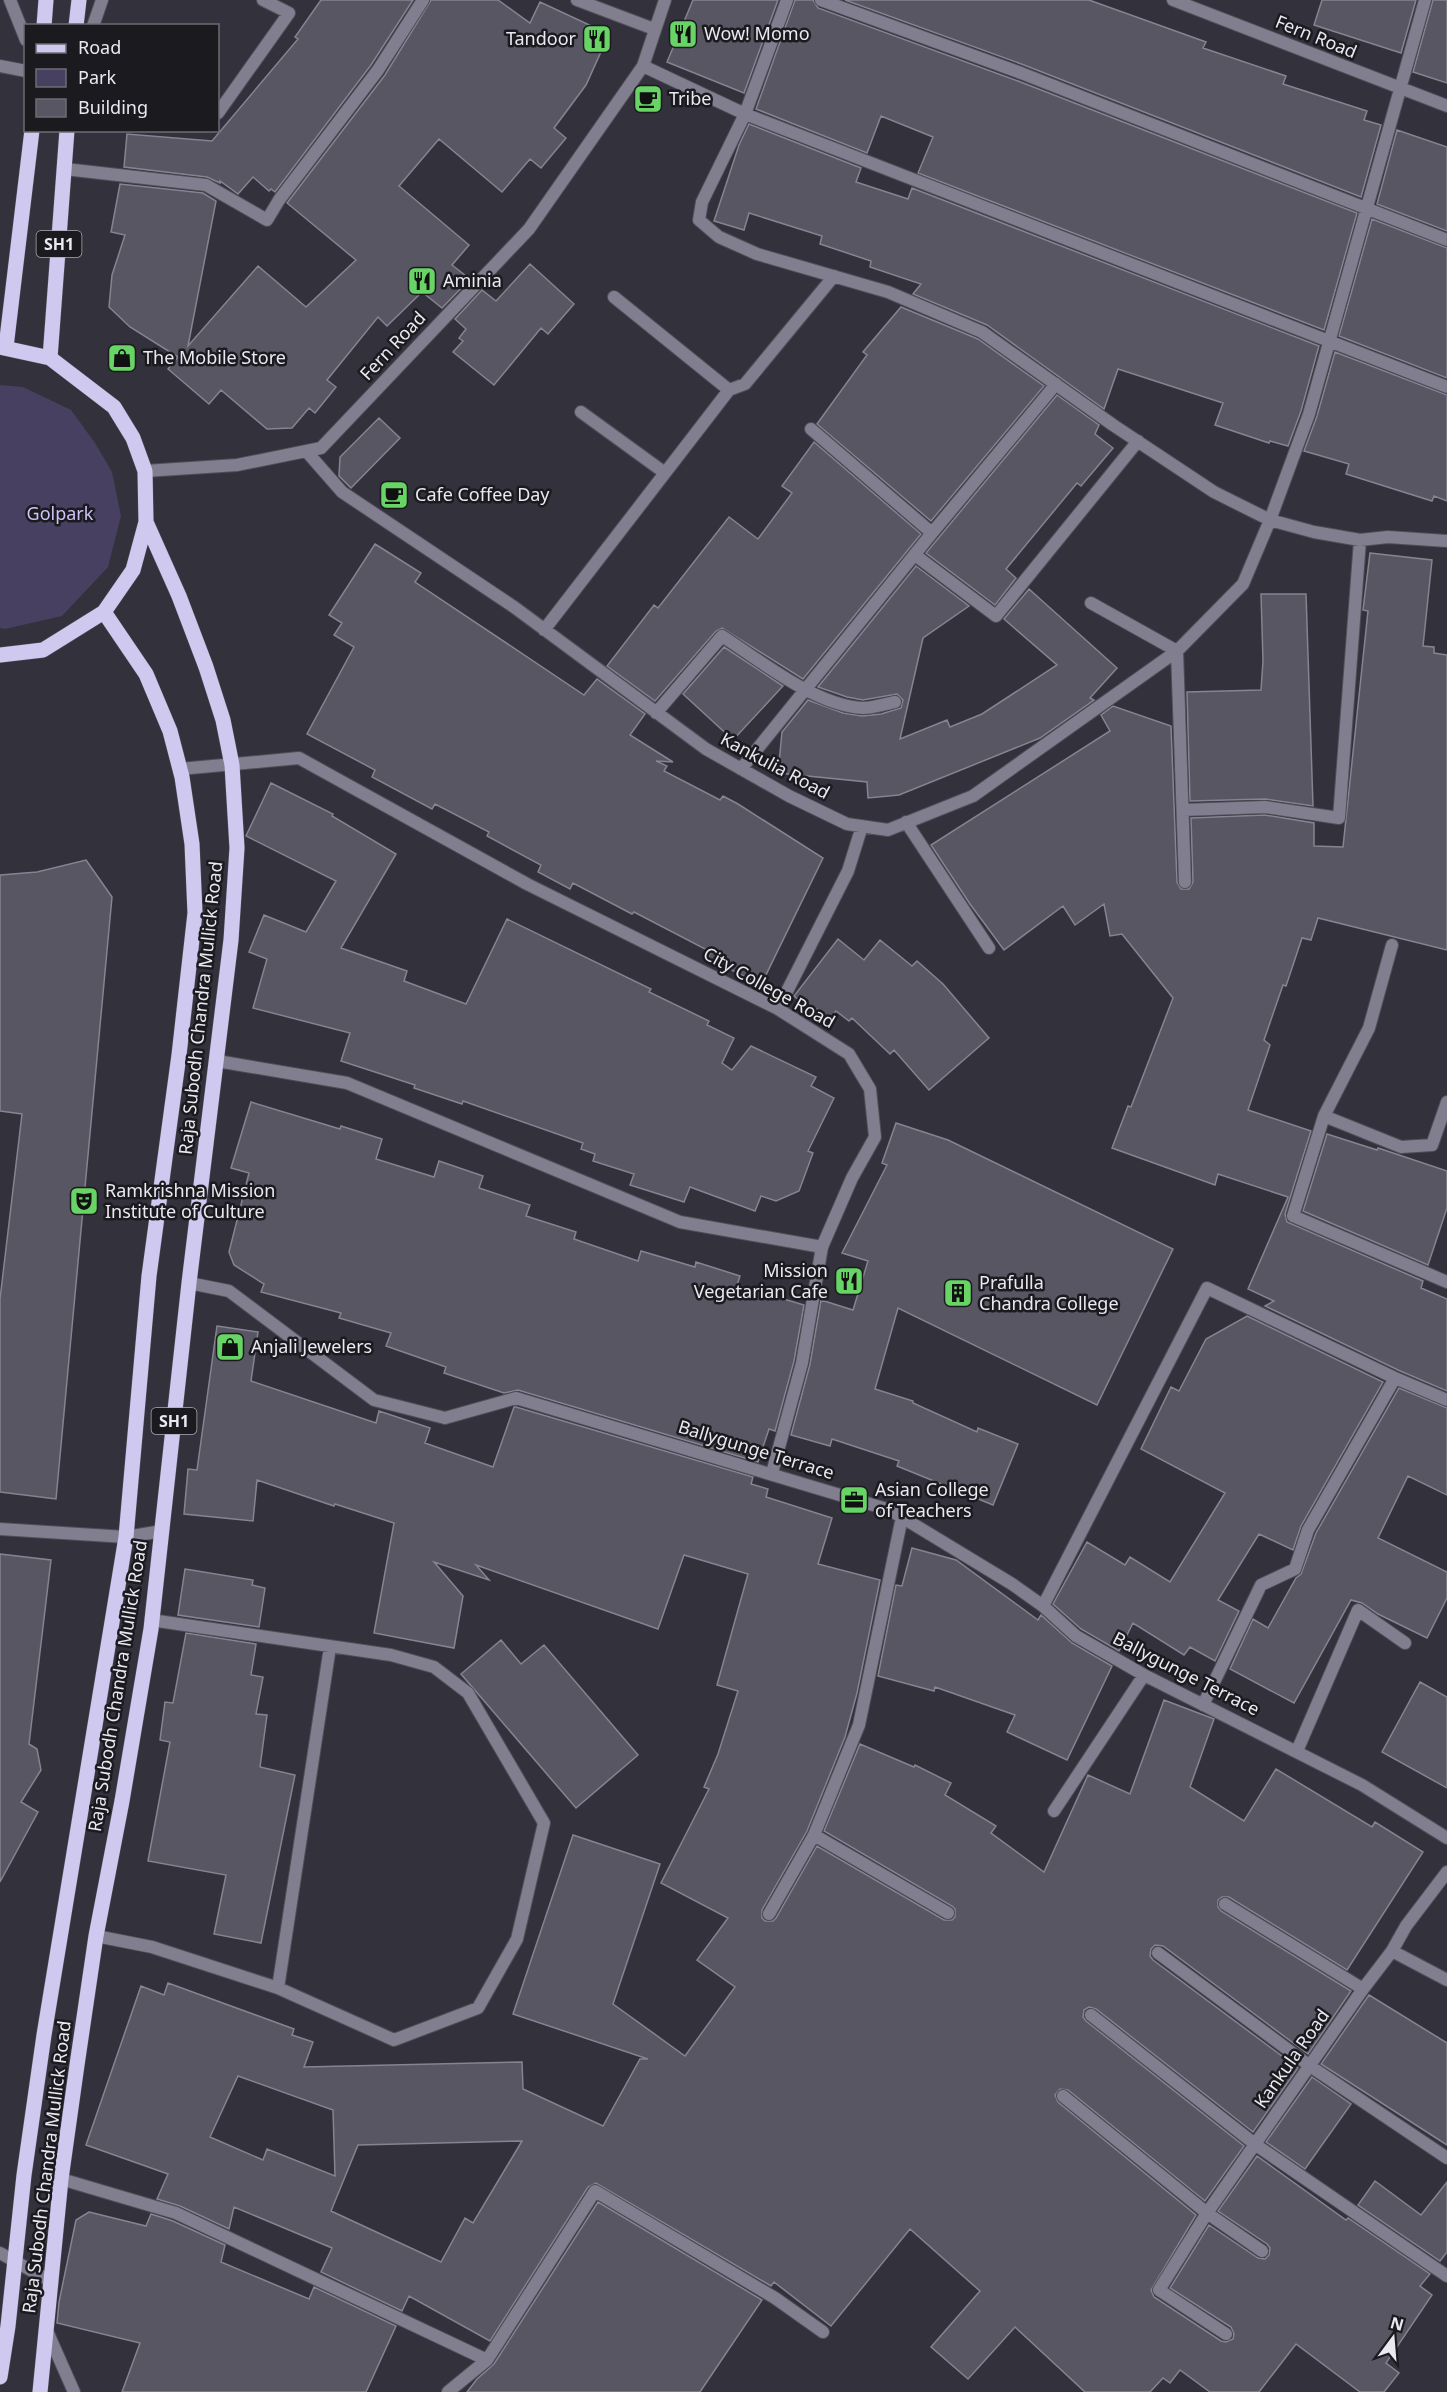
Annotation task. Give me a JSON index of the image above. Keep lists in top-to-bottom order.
{
  "streets": {
    "main road": ["SH1", "Raja Subodh Chandra Mullick Road"],
    "street": [
      "Fern Road",
      "Kankulia Road",
      "City College Road",
      "Ballygunge Terrace",
      "Kankula Road"
    ]
  },
  "crossings": [
    ["Fern Road", "SH1"],
    ["Fern Road", "Kankulia Road"],
    ["SH1", "City College Road"],
    ["SH1", "Raja Subodh Chandra Mullick Road"],
    ["City College Road", "Raja Subodh Chandra Mullick Road"],
    ["City College Road", "Ballygunge Terrace"],
    ["Raja Subodh Chandra Mullick Road", "Ballygunge Terrace"]
  ],
  "parks": ["Golpark"],
  "places": {
    "restaurant": [
      "Wow! Momo",
      "Tandoor",
      "Aminia",
      "Mission Vegetarian Cafe"
    ],
    "cafe": ["Tribe", "Cafe Coffee Day"],
    "shop": ["The Mobile Store", "Anjali Jewelers"],
    "theatre": ["Ramkrishna Mission Institute of Culture"],
    "building": ["Prafulla Chandra College"],
    "office": ["Asian College of Teachers"]
  },
  "legend": ["Road", "Park", "Building"],
  "north": "top"
}
